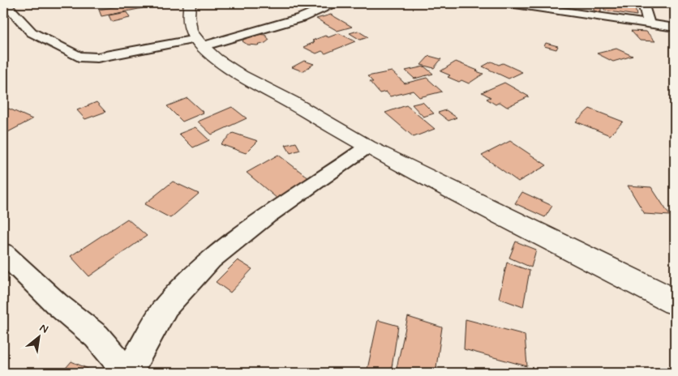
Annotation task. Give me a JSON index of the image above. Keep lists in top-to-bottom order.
{
  "north": "top right"
}
